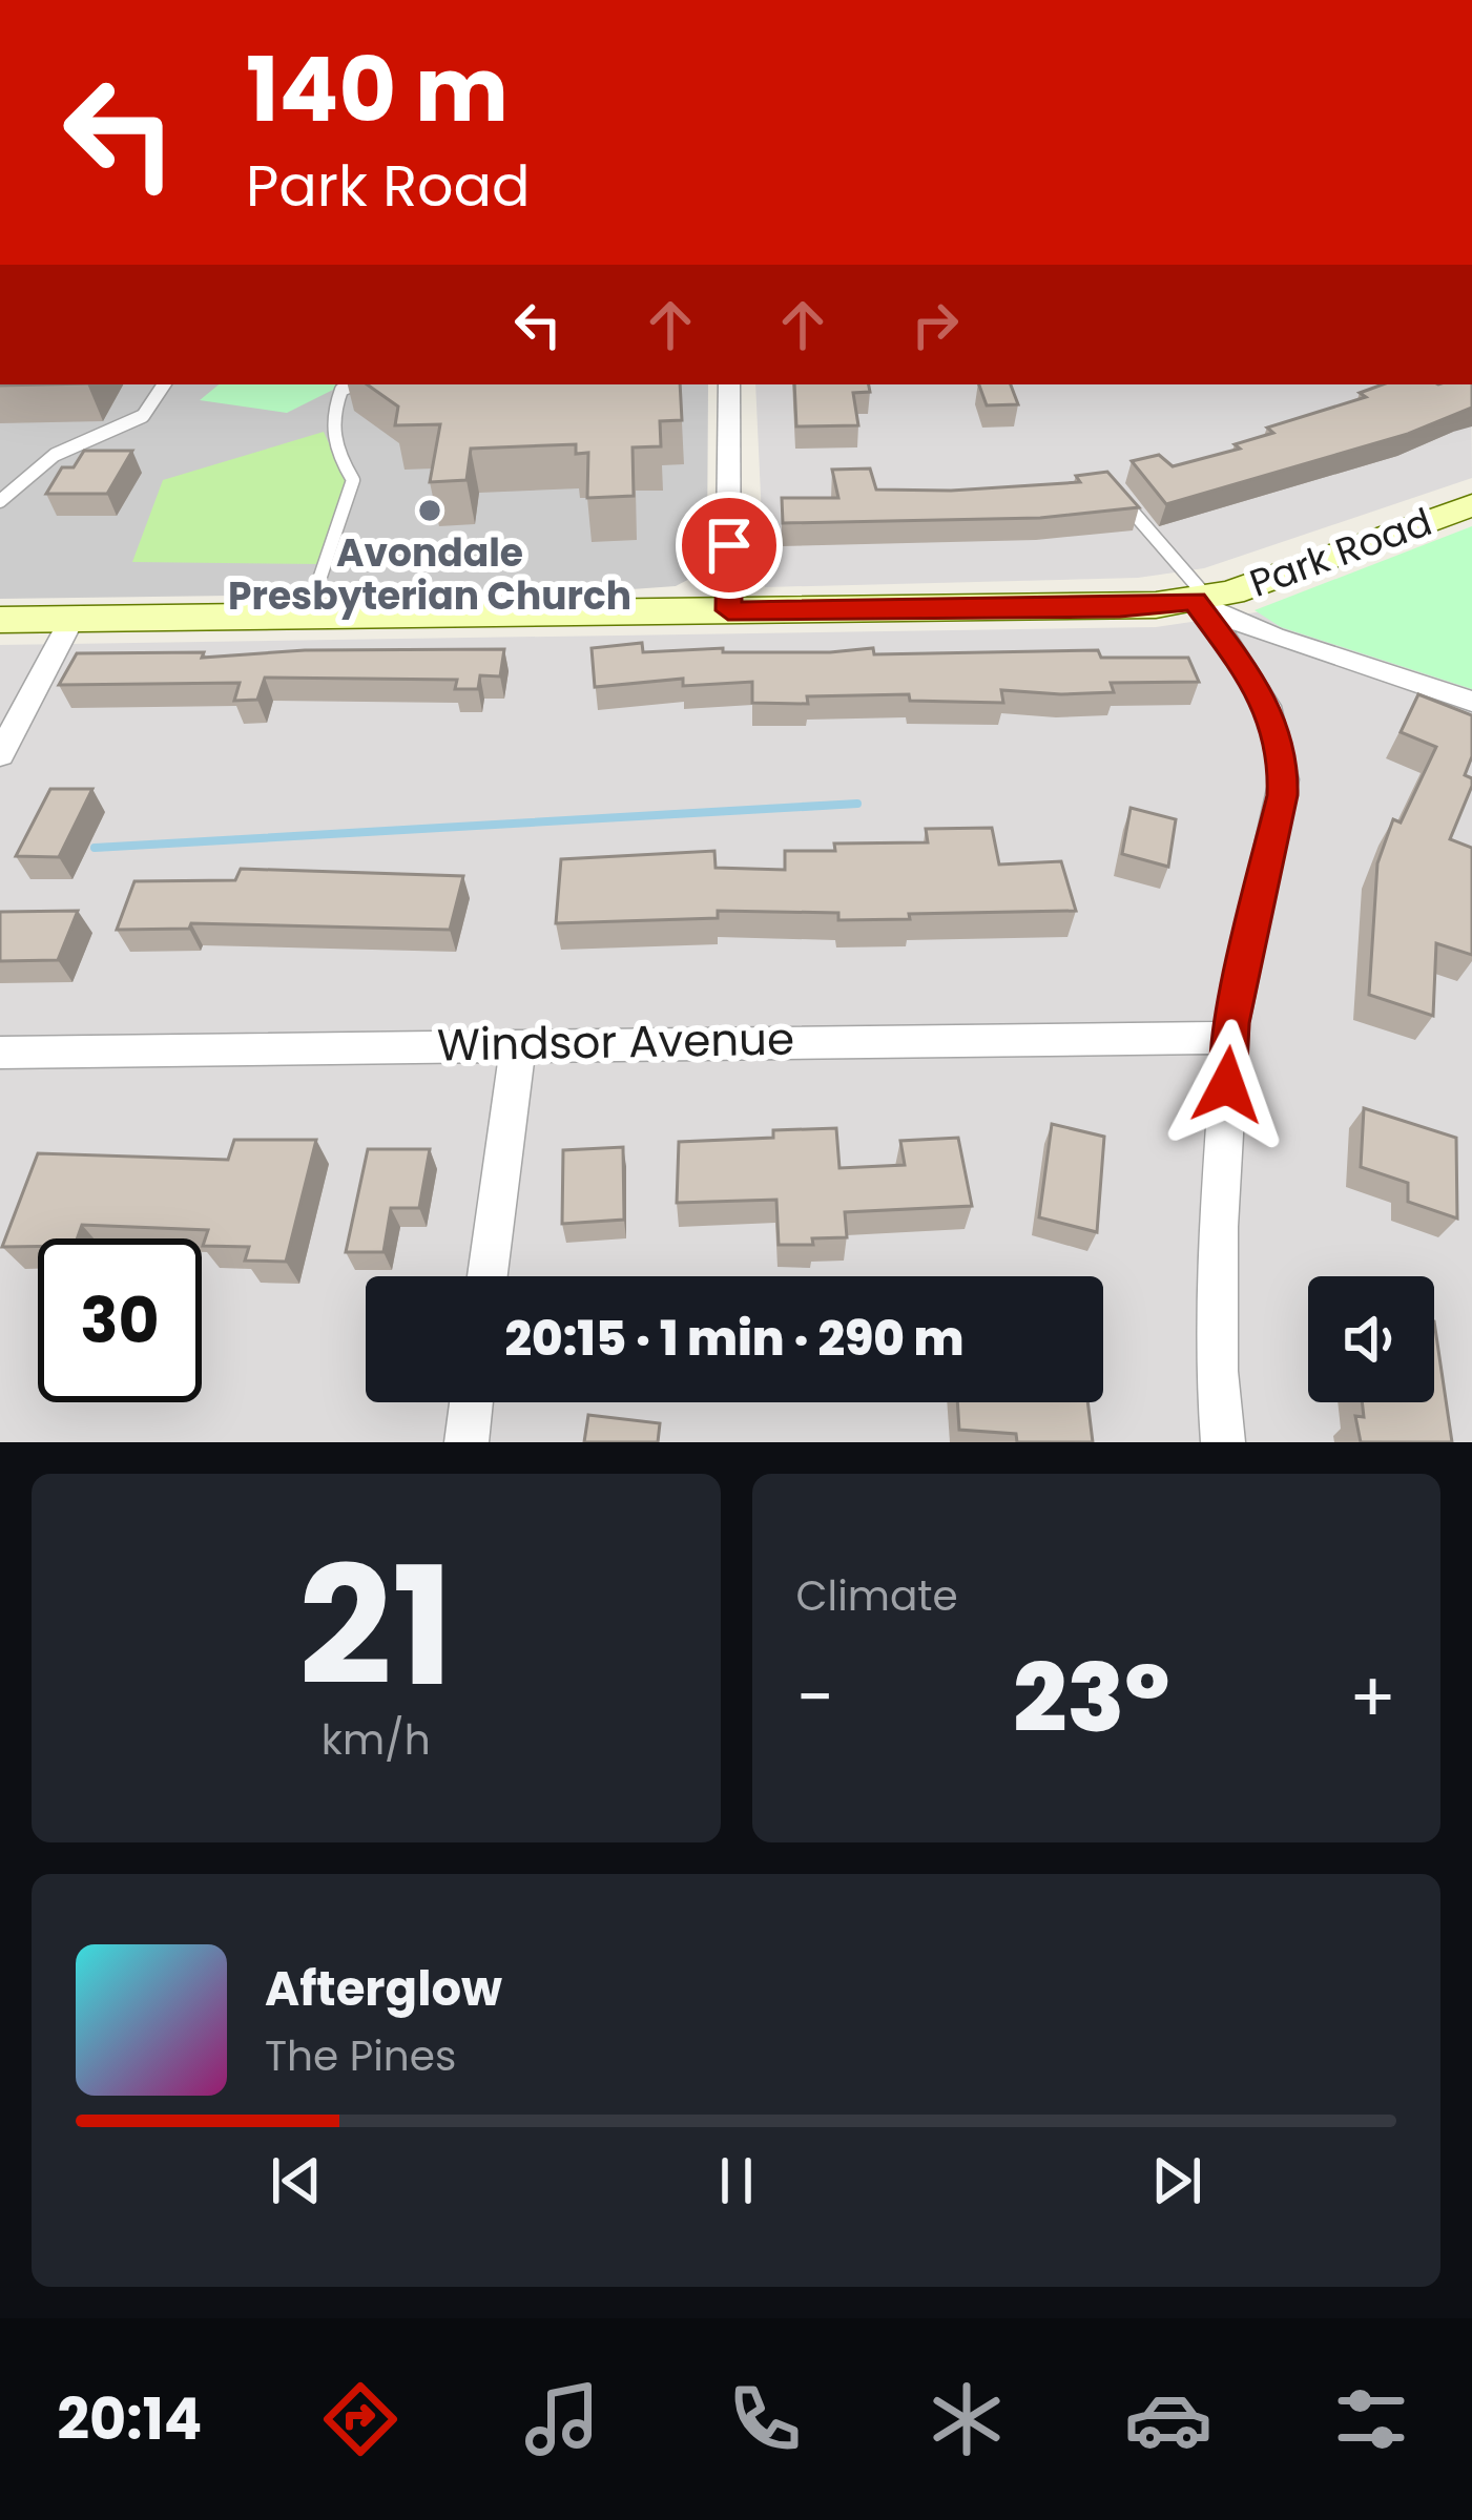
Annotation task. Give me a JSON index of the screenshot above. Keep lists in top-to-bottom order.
{
  "streets": {
    "main road": ["Park Road"],
    "street": ["Windsor Avenue"]
  },
  "places": ["Avondale Presbyterian Church"],
  "page": {
    "turn": ["140 m", "Park Road"],
    "limit": "30",
    "trip": "20:15 · 1 min · 290 m",
    "tile": [
      ["21", "km/h"],
      "Climate"
    ],
    "heat": ["−", "23°", "+"],
    "song": ["Afterglow", "The Pines"],
    "tabs": "20:14"
  }
}
